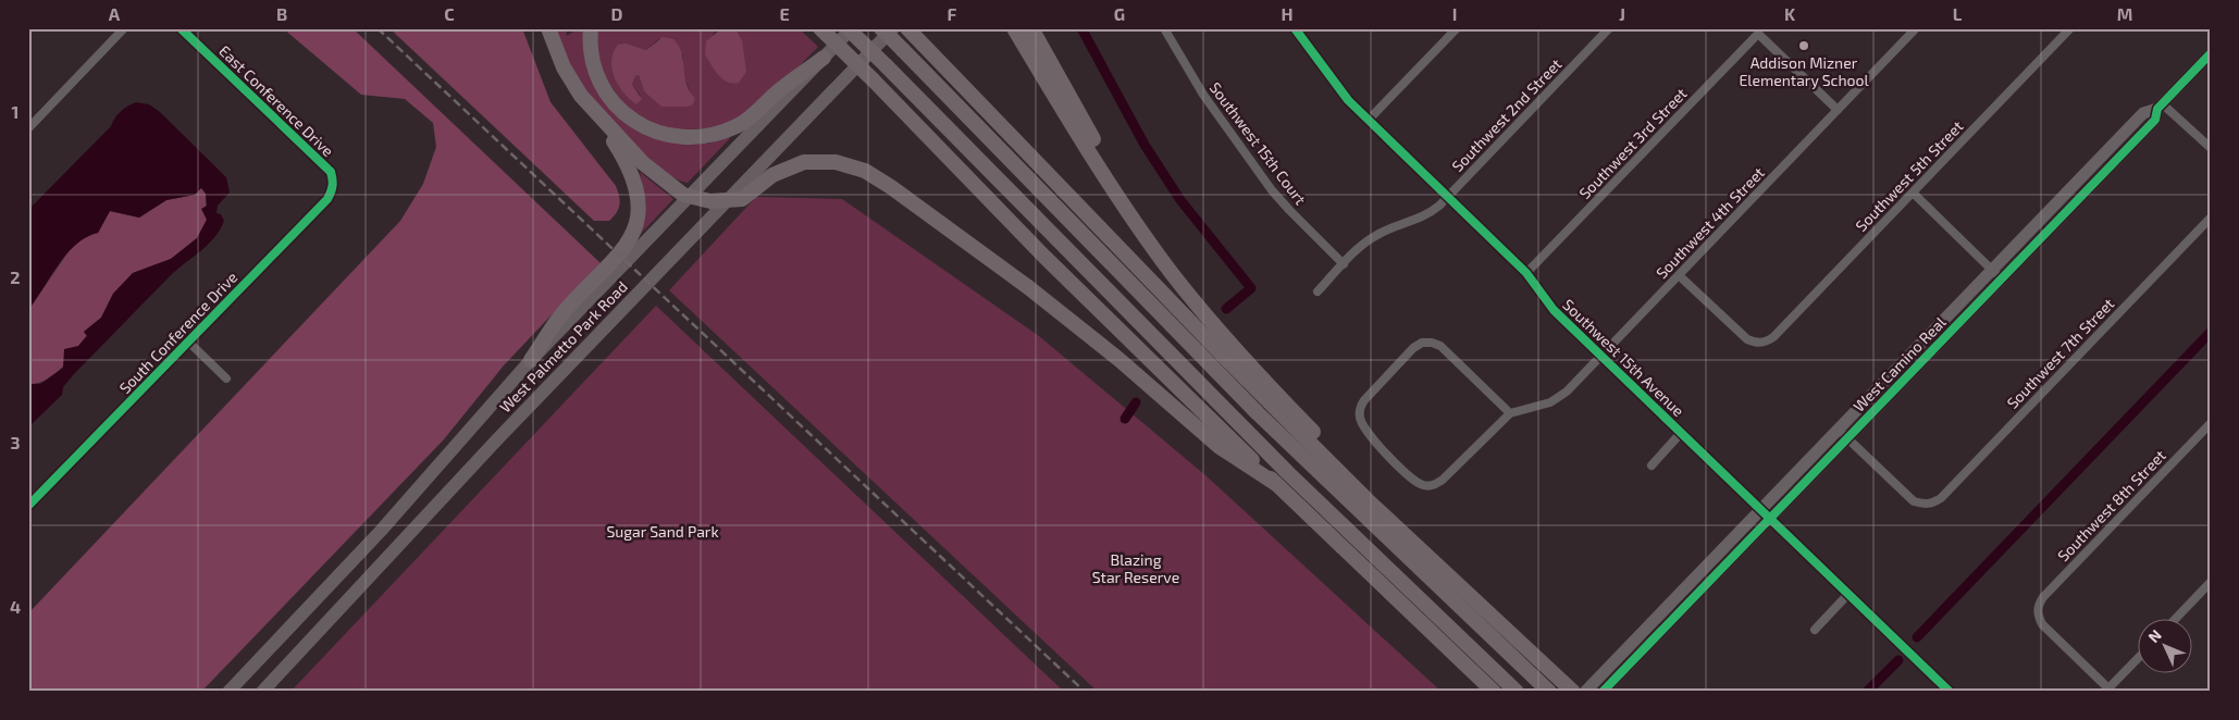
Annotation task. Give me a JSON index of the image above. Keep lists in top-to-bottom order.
{
  "streets": {
    "main road": ["West Palmetto Park Road"],
    "street": [
      "East Conference Drive",
      "Southwest 2nd Street",
      "Southwest 15th Court",
      "Southwest 3rd Street",
      "Southwest 5th Street",
      "Southwest 4th Street",
      "South Conference Drive",
      "Southwest 7th Street",
      "Southwest 15th Avenue",
      "West Camino Real",
      "Southwest 8th Street"
    ]
  },
  "crossings": [
    ["East Conference Drive", "South Conference Drive"],
    ["Southwest 2nd Street", "Southwest 15th Court"],
    ["Southwest 2nd Street", "Southwest 15th Avenue"],
    ["Southwest 3rd Street", "Southwest 4th Street"],
    ["Southwest 3rd Street", "Southwest 15th Avenue"],
    ["Southwest 5th Street", "Southwest 4th Street"],
    ["Southwest 4th Street", "Southwest 15th Avenue"],
    ["Southwest 7th Street", "West Camino Real"],
    ["Southwest 15th Avenue", "West Camino Real"]
  ],
  "parks": ["Sugar Sand Park", "Blazing Star Reserve"],
  "places": ["Addison Mizner Elementary School"],
  "north": "top left",
  "grid": {
    "columns": [
      "A",
      "B",
      "C",
      "D",
      "E",
      "F",
      "G",
      "H",
      "I",
      "J",
      "K",
      "L",
      "M"
    ],
    "rows": [
      "1",
      "2",
      "3",
      "4"
    ]
  }
}
